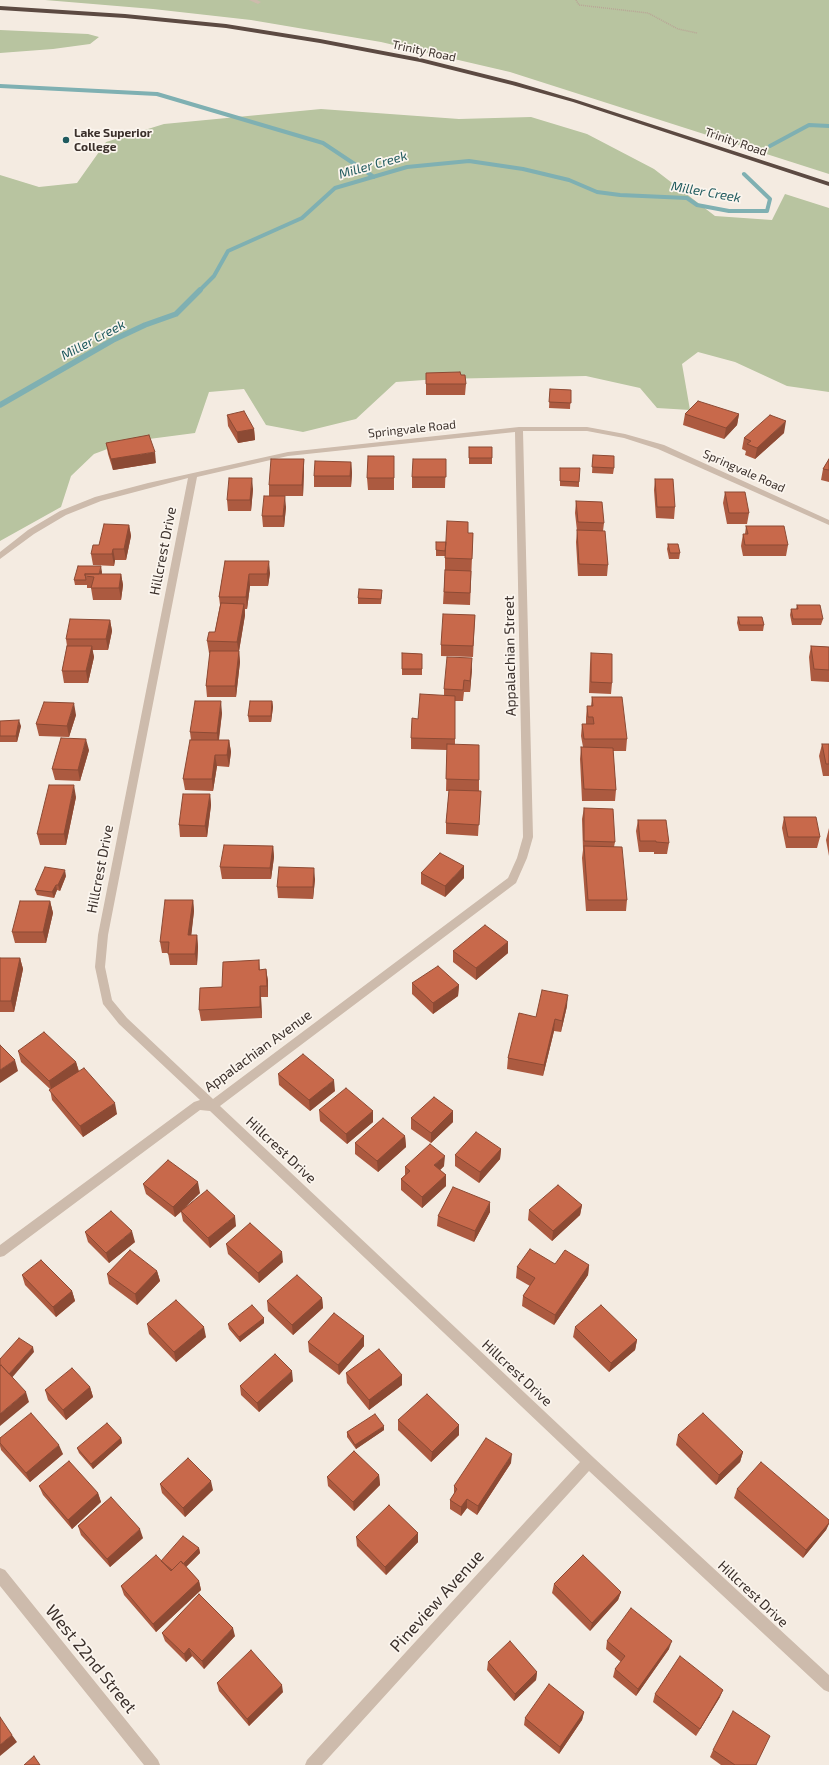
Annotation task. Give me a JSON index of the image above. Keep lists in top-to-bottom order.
{
  "streets": {
    "highway": ["Trinity Road"],
    "street": [
      "Springvale Road",
      "Hillcrest Drive",
      "Appalachian Street",
      "Appalachian Avenue",
      "Pineview Avenue",
      "West 22nd Street"
    ]
  },
  "crossings": [
    ["Springvale Road", "Hillcrest Drive"],
    ["Springvale Road", "Appalachian Street"],
    ["Hillcrest Drive", "Appalachian Avenue"],
    ["Hillcrest Drive", "Pineview Avenue"],
    ["Appalachian Street", "Appalachian Avenue"]
  ],
  "water": ["Miller Creek"],
  "places": ["Lake Superior College"]
}
